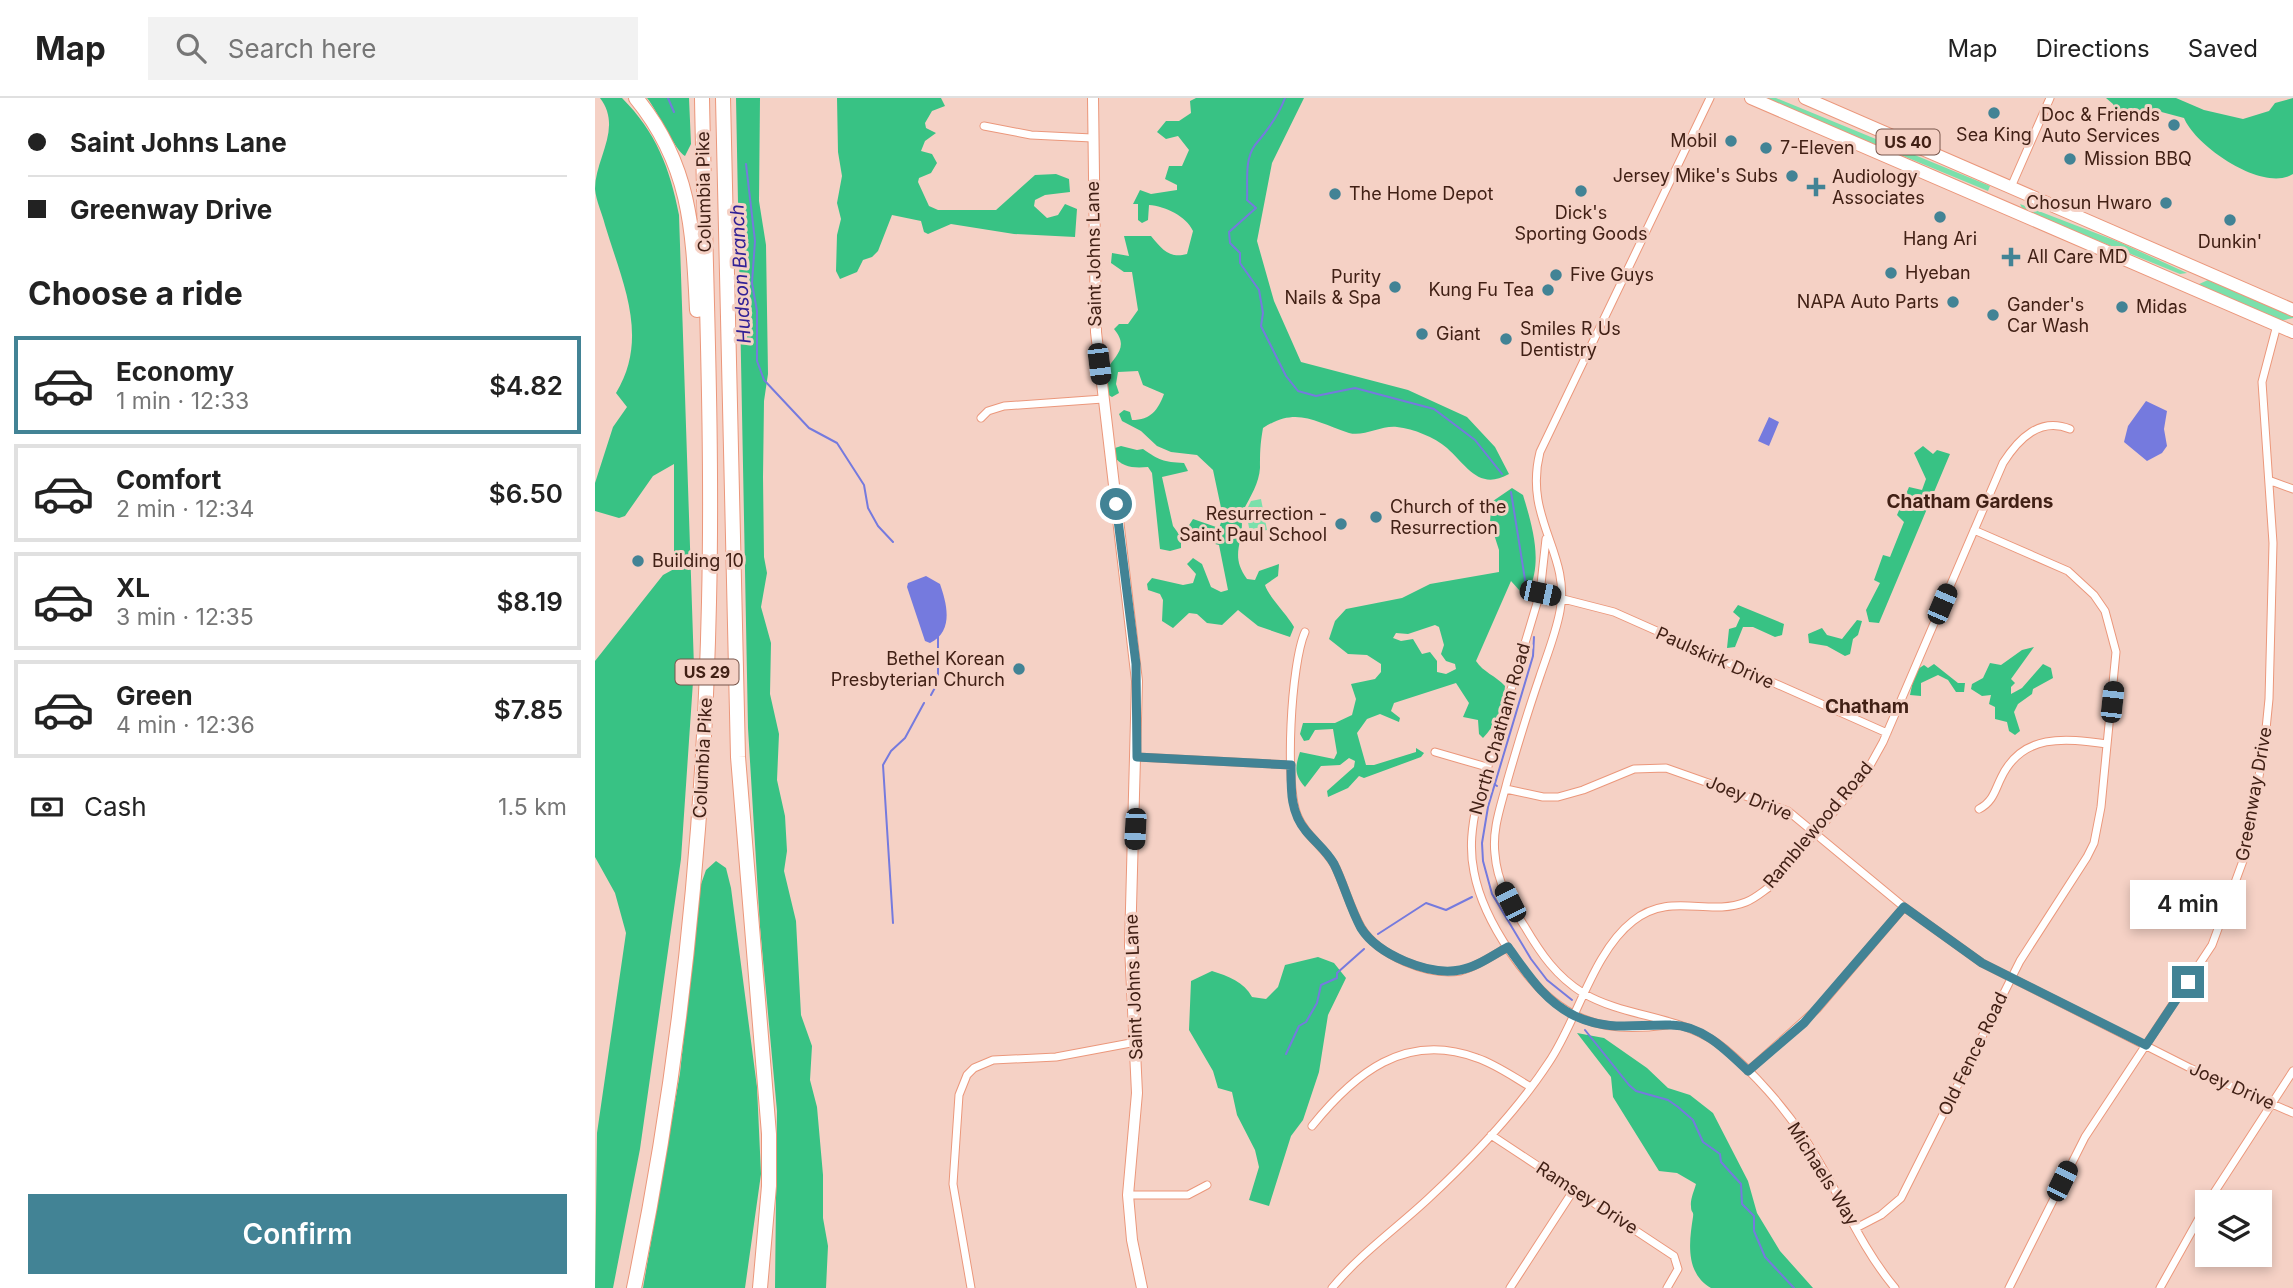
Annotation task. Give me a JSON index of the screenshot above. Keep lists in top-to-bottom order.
{
  "streets": {
    "highway": ["Columbia Pike", "US 29"],
    "main road": ["US 40"],
    "street": [
      "Saint Johns Lane",
      "Paulskirk Drive",
      "North Chatham Road",
      "Greenway Drive",
      "Joey Drive",
      "Ramblewood Road",
      "Old Fence Road",
      "Michaels Way",
      "Ramsey Drive"
    ]
  },
  "crossings": [
    ["US 40", "Greenway Drive"],
    ["Paulskirk Drive", "North Chatham Road"],
    ["Paulskirk Drive", "Ramblewood Road"],
    ["North Chatham Road", "Joey Drive"],
    ["North Chatham Road", "Ramblewood Road"],
    ["North Chatham Road", "Michaels Way"],
    ["Greenway Drive", "Joey Drive"],
    ["Joey Drive", "Ramblewood Road"],
    ["Joey Drive", "Old Fence Road"],
    ["Ramblewood Road", "Old Fence Road"],
    ["Ramblewood Road", "Michaels Way"],
    ["Ramblewood Road", "Ramsey Drive"],
    ["Old Fence Road", "Michaels Way"]
  ],
  "districts": ["Chatham Gardens", "Chatham"],
  "water": ["Hudson Branch"],
  "places": {
    "other": [
      "Sea King",
      "Doc & Friends Auto Services",
      "Mobil",
      "7-Eleven",
      "Mission BBQ",
      "Jersey Mike's Subs",
      "Dick's Sporting Goods",
      "The Home Depot",
      "Chosun Hwaro",
      "Hang Ari",
      "Dunkin'",
      "Hyeban",
      "Five Guys",
      "Purity Nails & Spa",
      "Kung Fu Tea",
      "NAPA Auto Parts",
      "Midas",
      "Gander's Car Wash",
      "Giant",
      "Smiles R Us Dentistry",
      "Church of the Resurrection",
      "Resurrection - Saint Paul School",
      "Building 10",
      "Bethel Korean Presbyterian Church"
    ],
    "health": ["Audiology Associates", "All Care MD"]
  },
  "page": {
    "header": "Map",
    "search": "Search here",
    "nav": ["Map", "Directions", "Saved"],
    "banner": ["Saint Johns Lane", "Greenway Drive"],
    "heading": "Choose a ride",
    "list": [
      {
        "name": "Economy",
        "note": "1 min · 12:33",
        "value": "$4.82"
      },
      {
        "name": "Comfort",
        "note": "2 min · 12:34",
        "value": "$6.50"
      },
      {
        "name": "XL",
        "note": "3 min · 12:35",
        "value": "$8.19"
      },
      {
        "name": "Green",
        "note": "4 min · 12:36",
        "value": "$7.85"
      }
    ],
    "pay": ["Cash", "1.5 km"],
    "bubble": "4 min",
    "buttons": "Confirm"
  }
}
